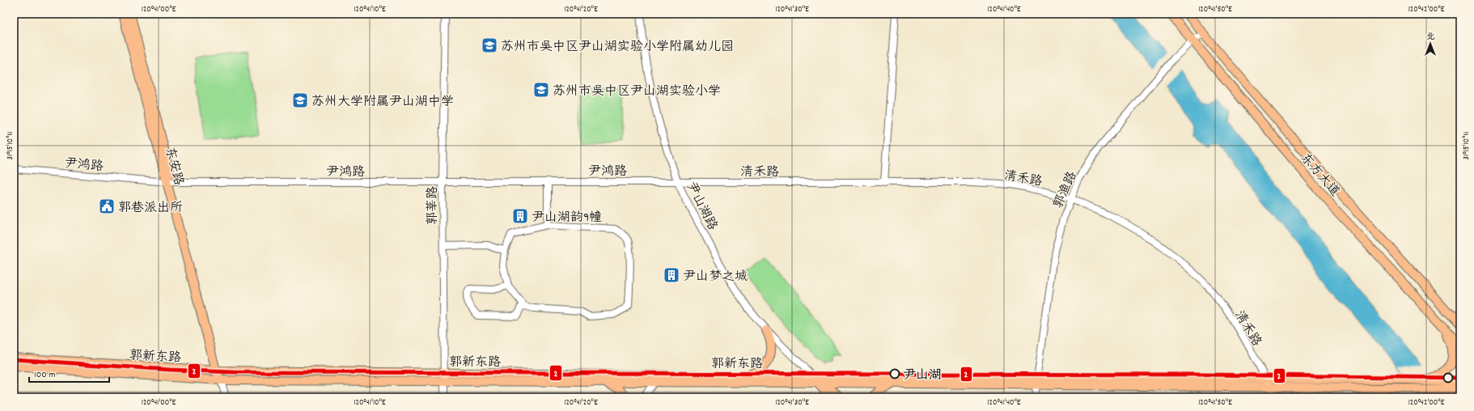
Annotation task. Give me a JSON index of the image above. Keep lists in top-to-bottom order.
{
  "streets": {
    "main road": [
      "东安路",
      "东方大道",
      "尹山湖路",
      "郭新东路"
    ],
    "street": [
      "尹鸿路",
      "清禾路",
      "郭渔路",
      "郭莘路"
    ]
  },
  "crossings": [
    ["尹鸿路", "东安路"],
    ["尹鸿路", "清禾路"],
    ["尹鸿路", "郭莘路"],
    ["尹鸿路", "尹山湖路"],
    ["东安路", "郭新东路"],
    ["清禾路", "郭渔路"],
    ["清禾路", "尹山湖路"],
    ["清禾路", "郭新东路"],
    ["东方大道", "郭渔路"],
    ["郭渔路", "郭新东路"],
    ["郭莘路", "郭新东路"],
    ["尹山湖路", "郭新东路"]
  ],
  "places": {
    "school or university": ["苏州市吴中区尹山湖实验小学附属幼儿园", "苏州市吴中区尹山湖实验小学", "苏州大学附属尹山湖中学"],
    "public building": ["郭巷派出所"],
    "building": ["尹山湖韵9幢", "尹山梦之城"],
    "other": ["尹山湖"]
  },
  "lines": ["transit line 2"],
  "scale_bar": "100 m",
  "north": "top",
  "coordinates": [
    "120°41'00\"E",
    "120°41'10\"E",
    "120°41'20\"E",
    "120°41'30\"E",
    "120°41'40\"E",
    "120°41'50\"E",
    "120°42'00\"E",
    "31°15'10\"N"
  ]
}
